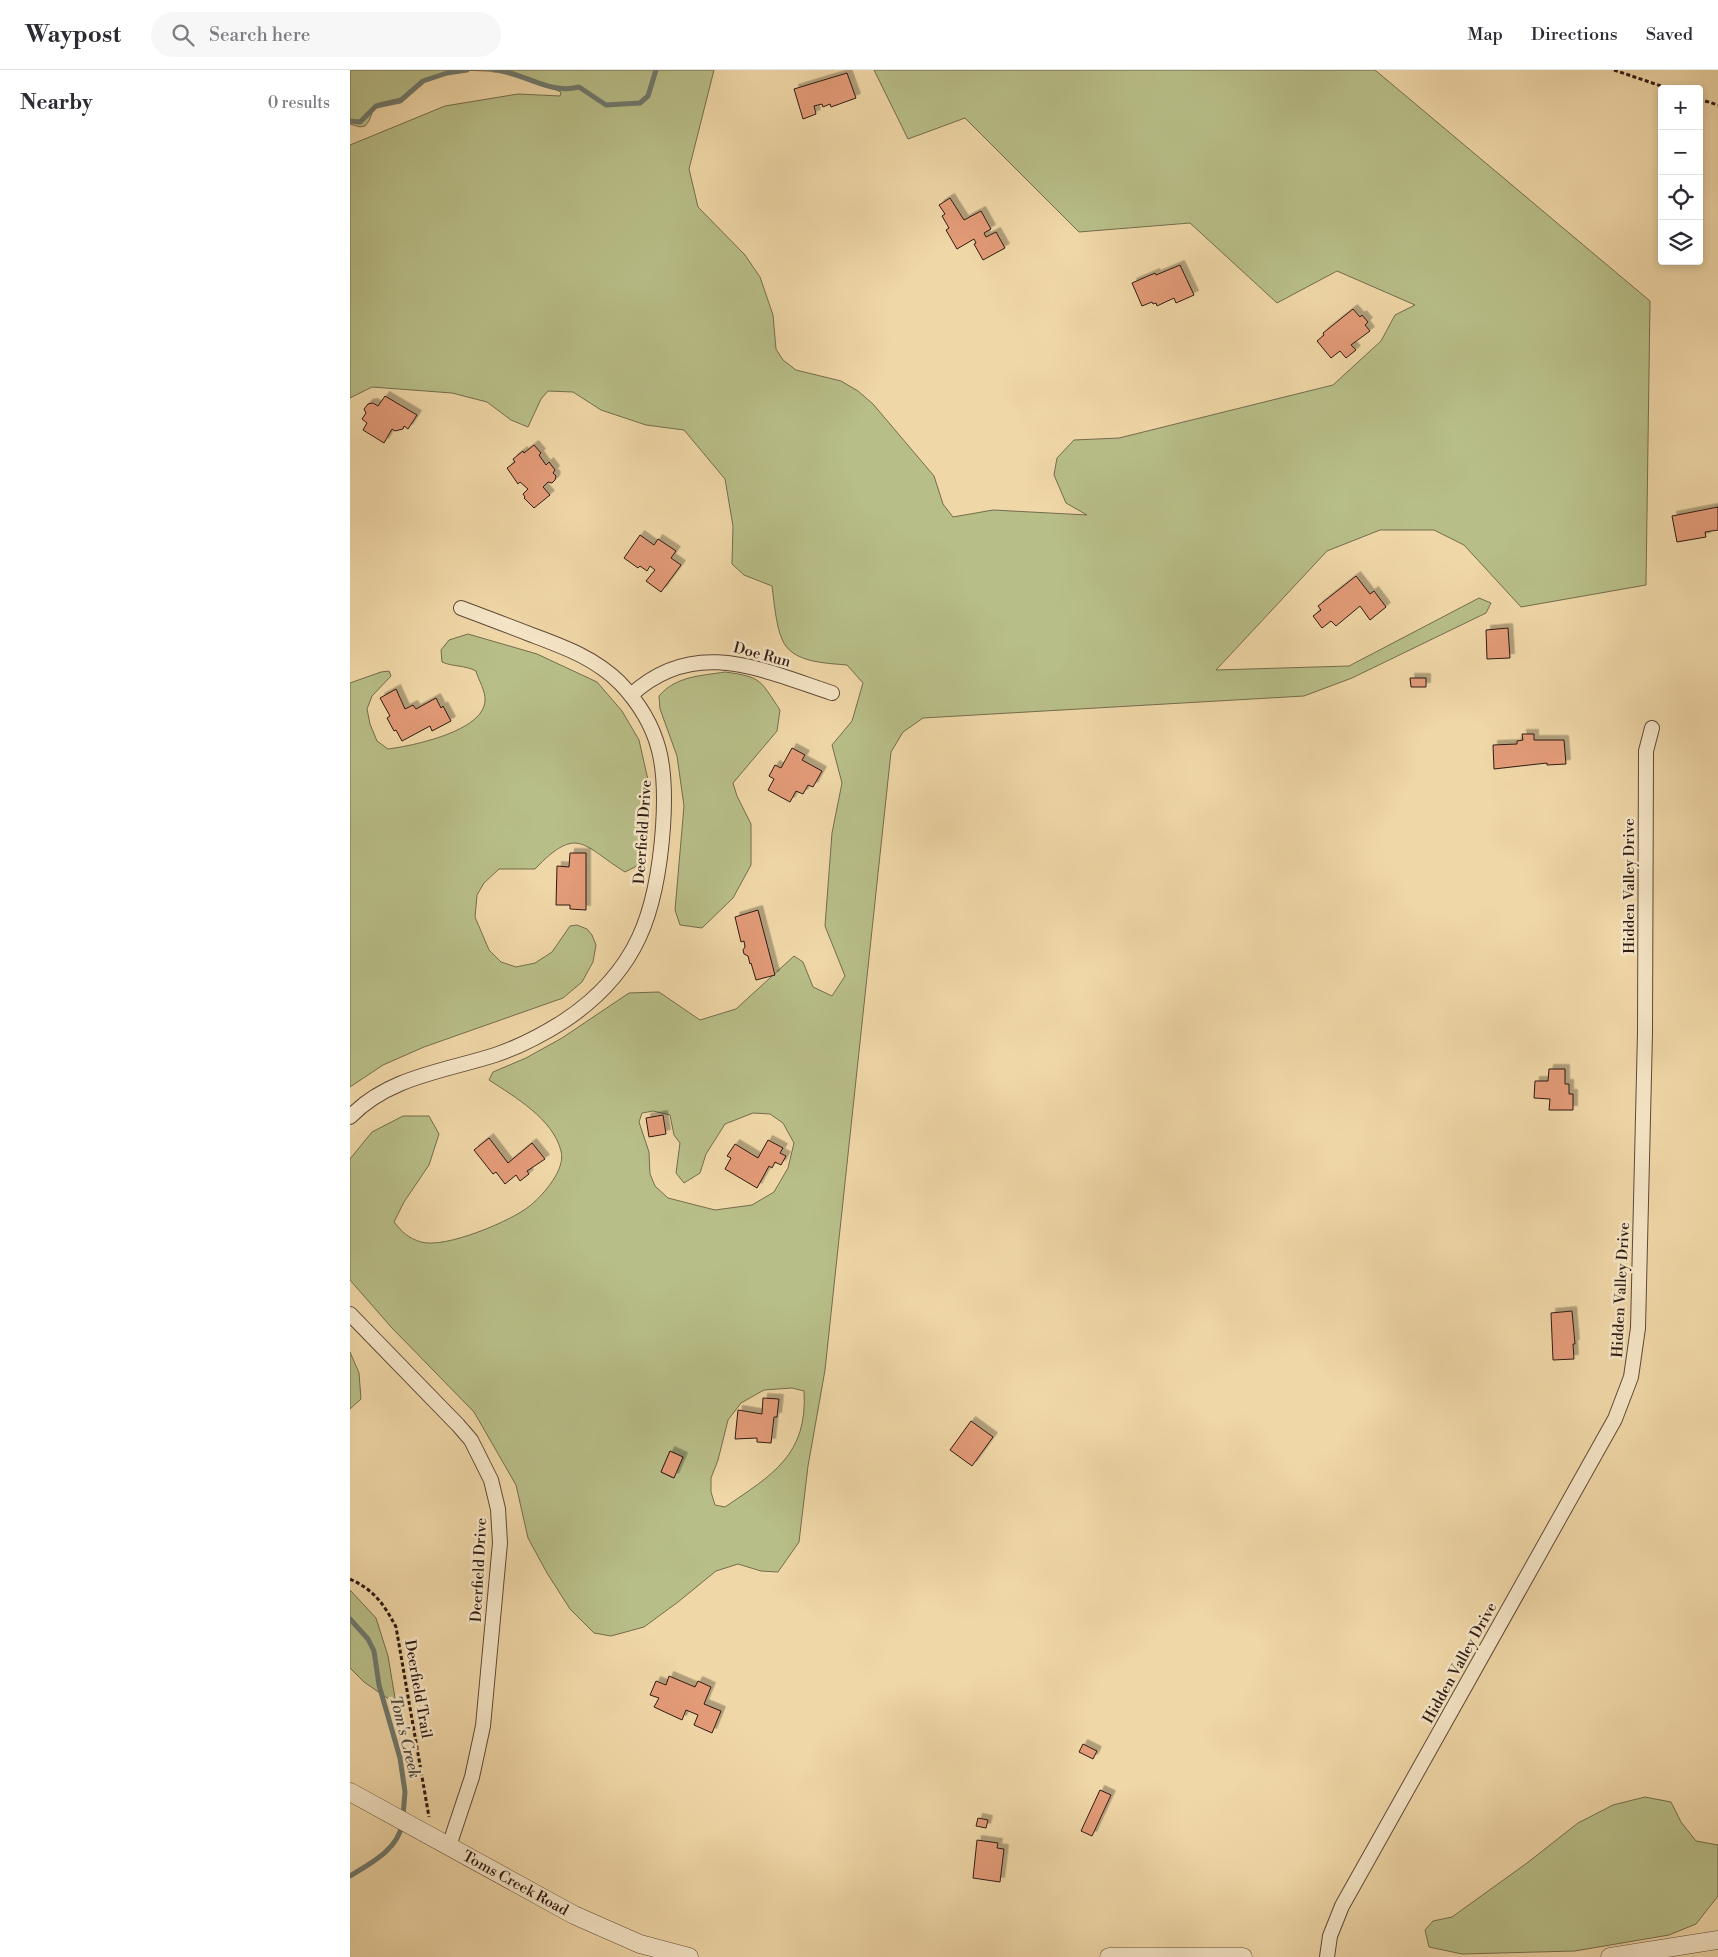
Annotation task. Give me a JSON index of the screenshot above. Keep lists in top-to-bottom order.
{
  "streets": {
    "street": [
      "Doe Run",
      "Deerfield Drive",
      "Hidden Valley Drive",
      "Toms Creek Road"
    ],
    "path": ["Deerfield Trail"]
  },
  "crossings": [
    ["Doe Run", "Deerfield Drive"],
    ["Deerfield Drive", "Toms Creek Road"],
    ["Deerfield Trail", "Toms Creek Road"]
  ],
  "water": ["Tom's Creek"],
  "page": {
    "header": "Waypost",
    "search": "Search here",
    "nav": ["Map", "Directions", "Saved"],
    "heading": ["Nearby", "0 results"],
    "map_buttons": ["+", "−"]
  }
}
